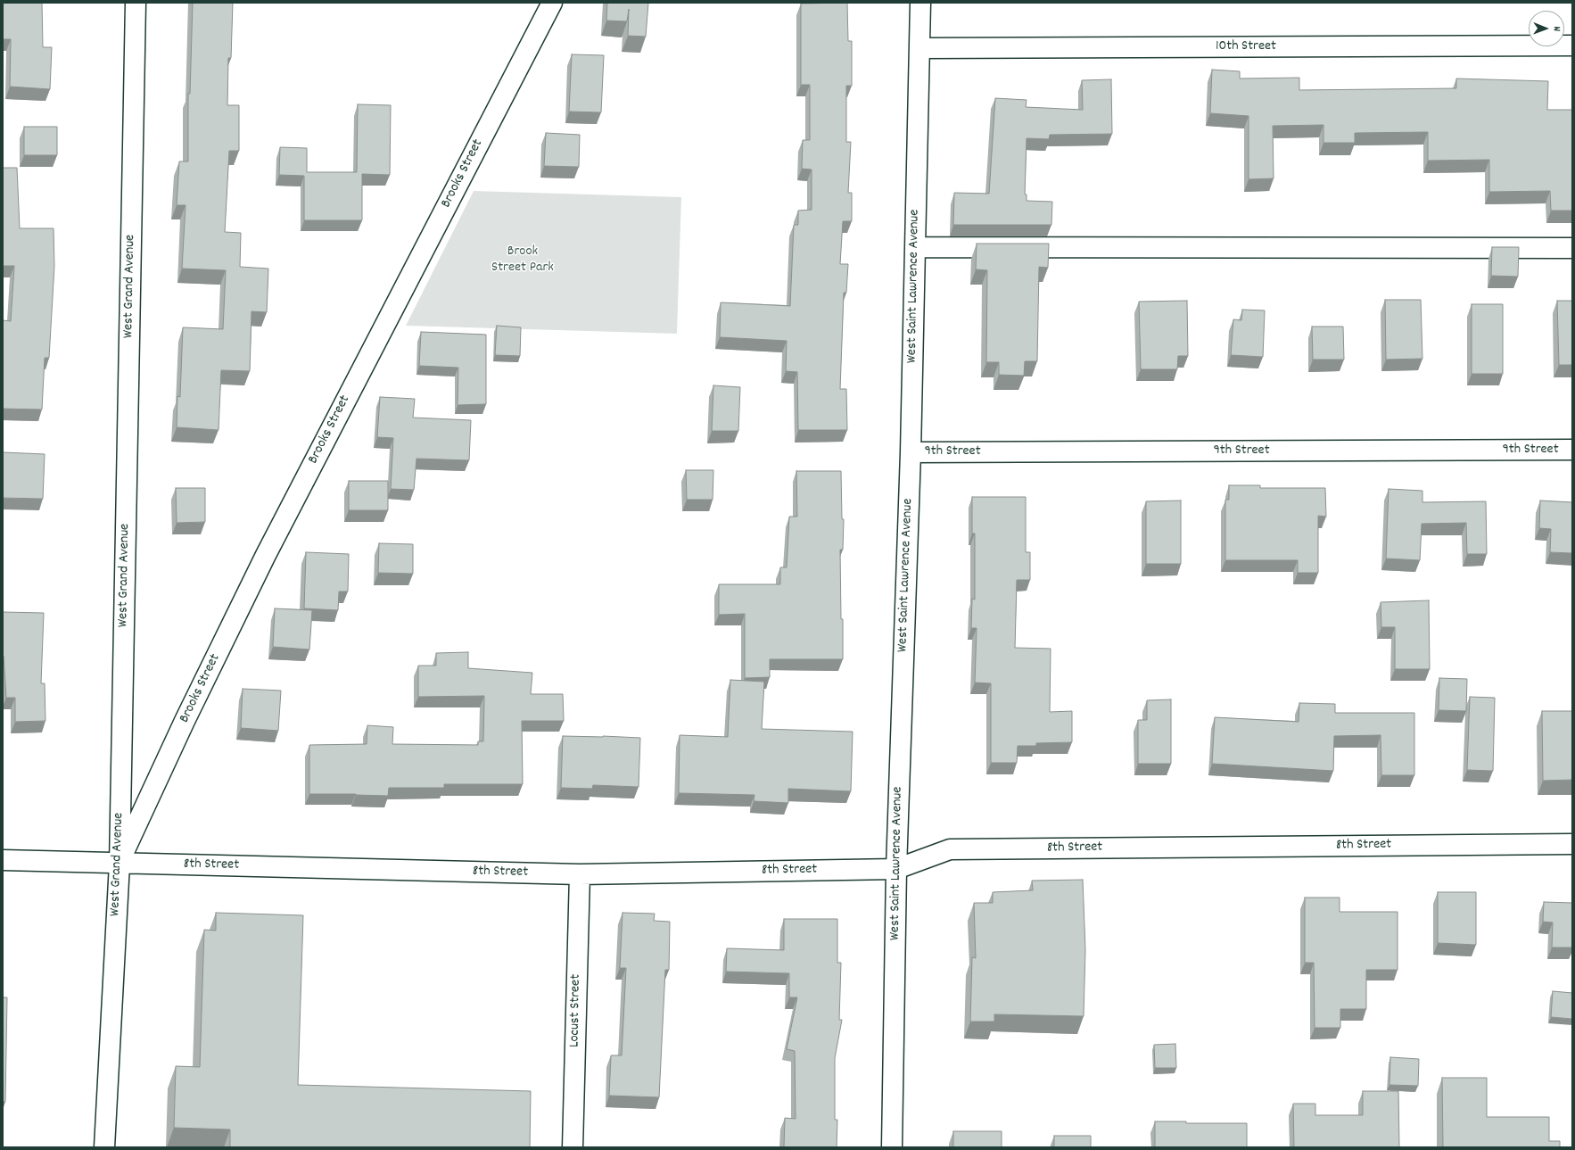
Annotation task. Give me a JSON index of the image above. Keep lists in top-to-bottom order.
{
  "streets": {
    "street": [
      "10th Street",
      "Brooks Street",
      "West Grand Avenue",
      "West Saint Lawrence Avenue",
      "9th Street",
      "8th Street",
      "Locust Street"
    ]
  },
  "crossings": [
    ["10th Street", "West Saint Lawrence Avenue"],
    ["Brooks Street", "West Grand Avenue"],
    ["Brooks Street", "8th Street"],
    ["West Grand Avenue", "8th Street"],
    ["West Saint Lawrence Avenue", "9th Street"],
    ["West Saint Lawrence Avenue", "8th Street"],
    ["8th Street", "Locust Street"]
  ],
  "parks": ["Brook Street Park"],
  "north": "right"
}
